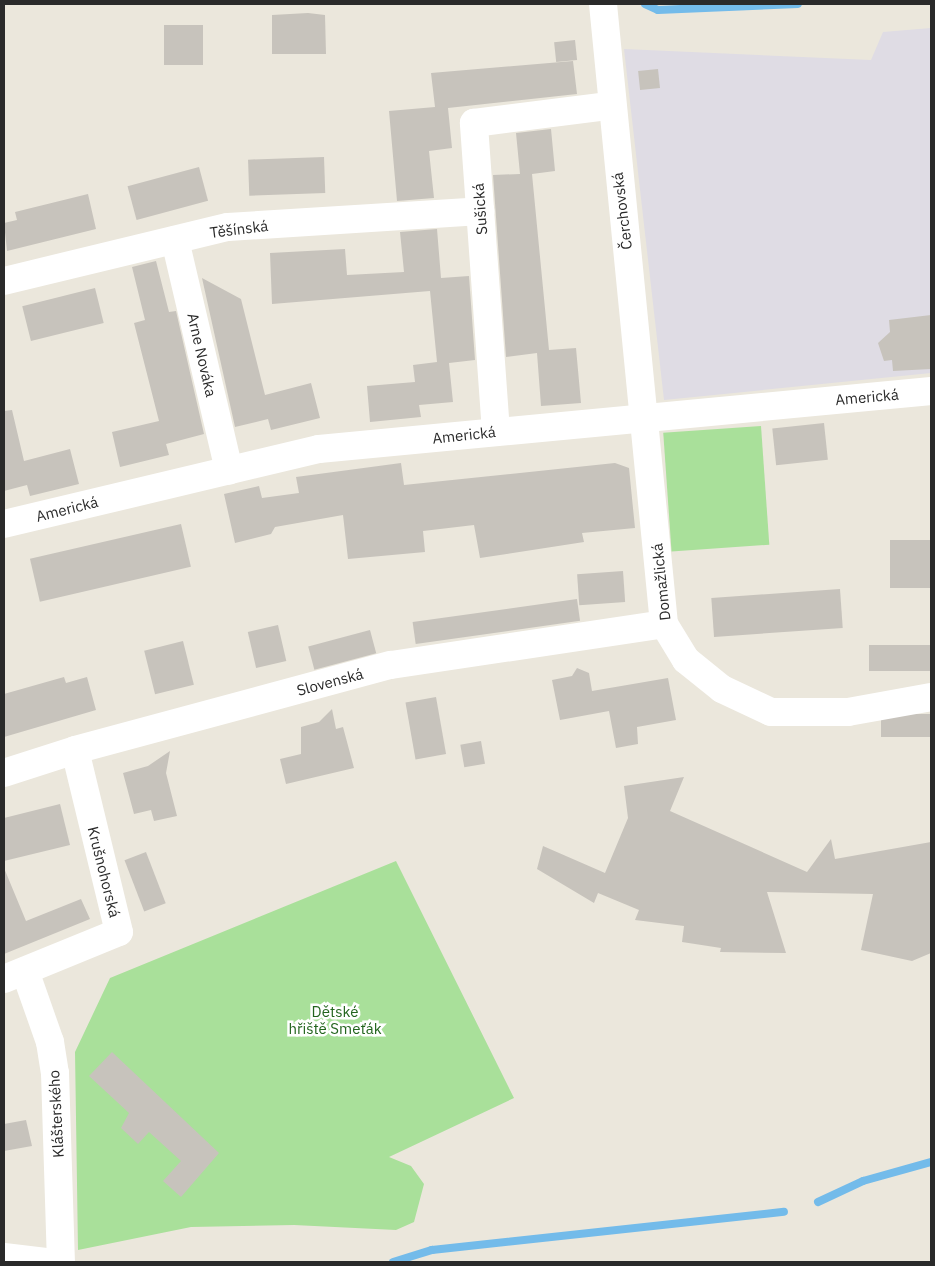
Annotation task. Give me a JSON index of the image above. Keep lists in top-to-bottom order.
{
  "streets": {
    "street": [
      "Sušická",
      "Čerchovská",
      "Těšínská",
      "Arne Nováka",
      "Americká",
      "Domažlická",
      "Slovenská",
      "Krušnohorská",
      "Klášterského"
    ]
  },
  "crossings": [
    ["Sušická", "Čerchovská"],
    ["Sušická", "Těšínská"],
    ["Sušická", "Americká"],
    ["Čerchovská", "Americká"],
    ["Čerchovská", "Domažlická"],
    ["Těšínská", "Arne Nováka"],
    ["Arne Nováka", "Americká"],
    ["Americká", "Domažlická"],
    ["Domažlická", "Slovenská"],
    ["Slovenská", "Krušnohorská"],
    ["Krušnohorská", "Klášterského"]
  ],
  "parks": ["Dětské hřiště Smeťák"]
}
